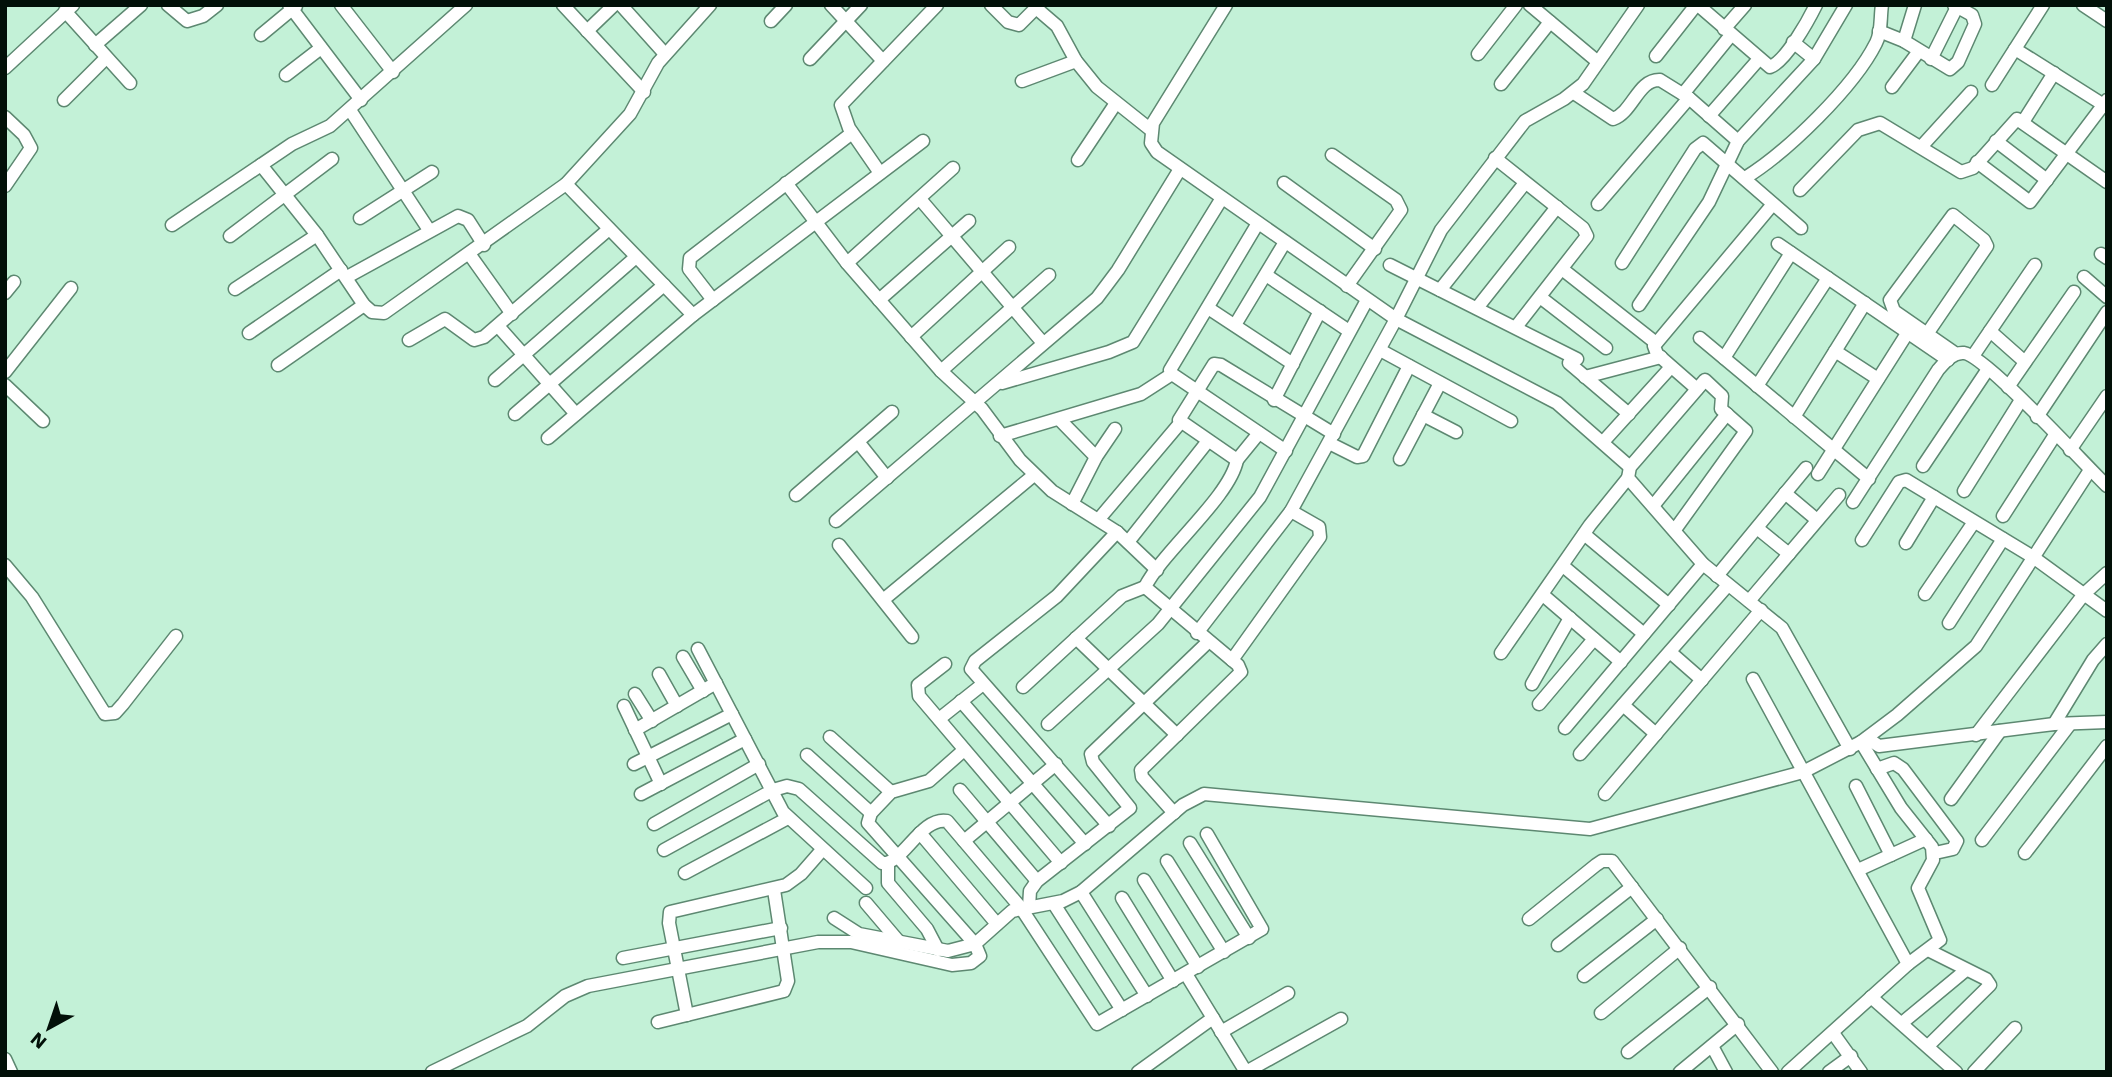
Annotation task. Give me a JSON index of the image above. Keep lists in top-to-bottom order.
{
  "north": "bottom left"
}
